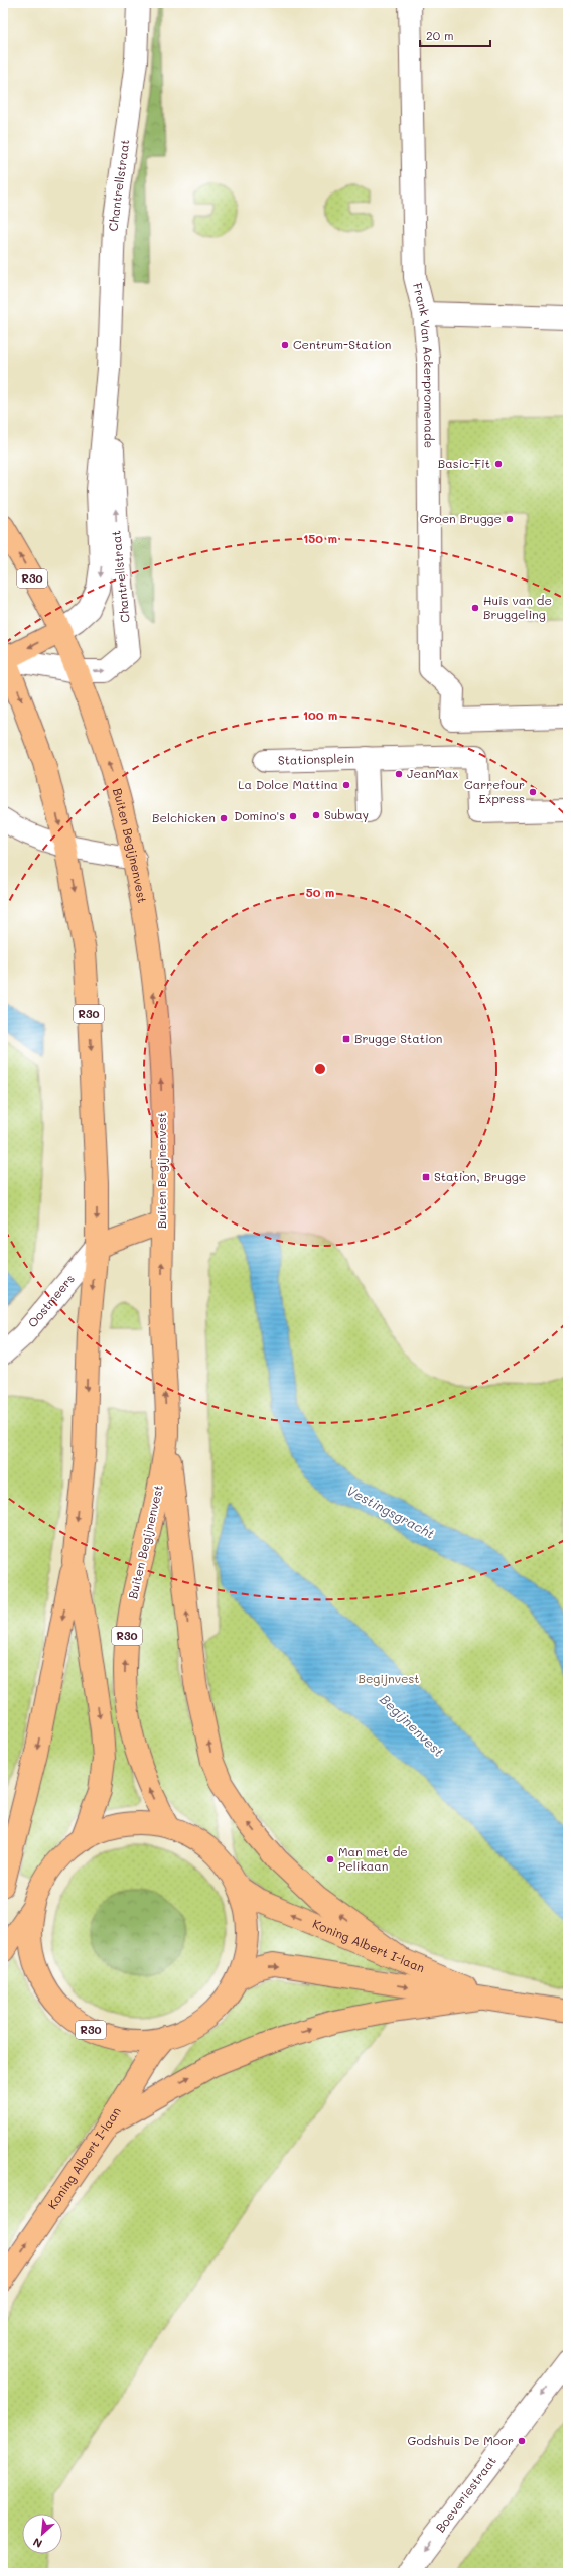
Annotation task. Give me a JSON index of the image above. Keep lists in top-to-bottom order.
{
  "streets": {
    "main road": ["R30", "Buiten Begijnenvest", "Koning Albert I-laan"],
    "street": [
      "Chantrellstraat",
      "Frank Van Ackerpromenade",
      "Stationsplein",
      "Oostmeers",
      "Boeveriestraat"
    ]
  },
  "crossings": [
    ["Chantrellstraat", "R30"],
    ["Chantrellstraat", "Buiten Begijnenvest"],
    ["R30", "Buiten Begijnenvest"],
    ["R30", "Oostmeers"],
    ["R30", "Koning Albert I-laan"]
  ],
  "one_way": ["Boeveriestraat"],
  "water": ["Vestingsgracht", "Begijnenvest"],
  "parks": ["Begijnvest"],
  "places": {
    "other": [
      "Centrum-Station",
      "Basic-Fit",
      "Groen Brugge",
      "Huis van de Bruggeling",
      "JeanMax",
      "La Dolce Mattina",
      "Carrefour Express",
      "Subway",
      "Domino's",
      "Belchicken",
      "Man met de Pelikaan",
      "Godshuis De Moor"
    ],
    "transit": ["Brugge Station", "Station, Brugge"]
  },
  "scale_bar": "20 m",
  "north": "bottom left",
  "rings": ["150 m", "100 m", "50 m"]
}
